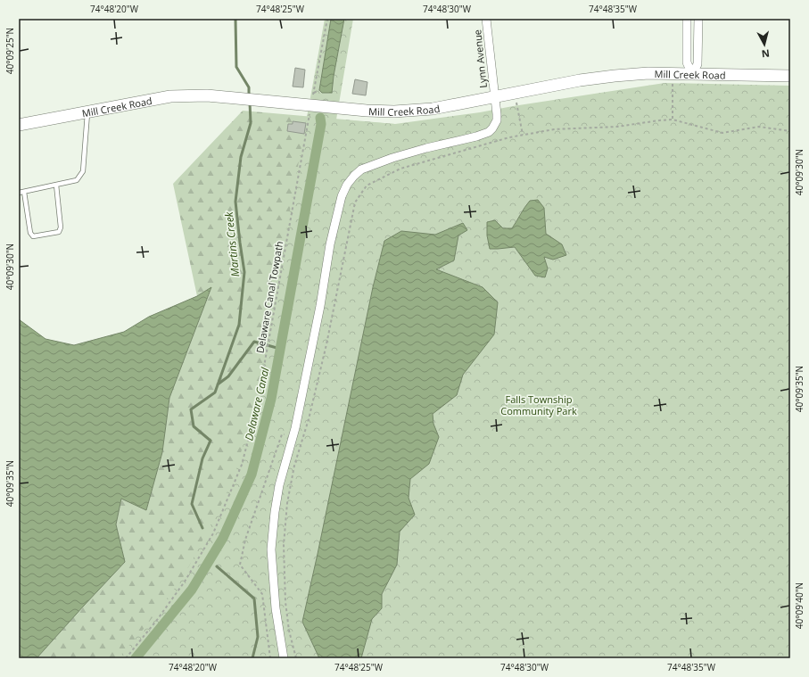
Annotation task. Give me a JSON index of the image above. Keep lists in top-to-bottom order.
{
  "streets": {
    "main road": ["Mill Creek Road"],
    "street": ["Lynn Avenue"],
    "path": ["Delaware Canal Towpath"]
  },
  "crossings": [
    ["Lynn Avenue", "Mill Creek Road"]
  ],
  "water": ["Martins Creek", "Delaware Canal"],
  "parks": ["Falls Township Community Park"],
  "north": "bottom",
  "coordinates": [
    "74°48'20\"W",
    "74°48'25\"W",
    "74°48'30\"W",
    "74°48'35\"W",
    "40°09'25\"N",
    "40°09'30\"N",
    "40°09'35\"N",
    "40°09'40\"N"
  ]
}
